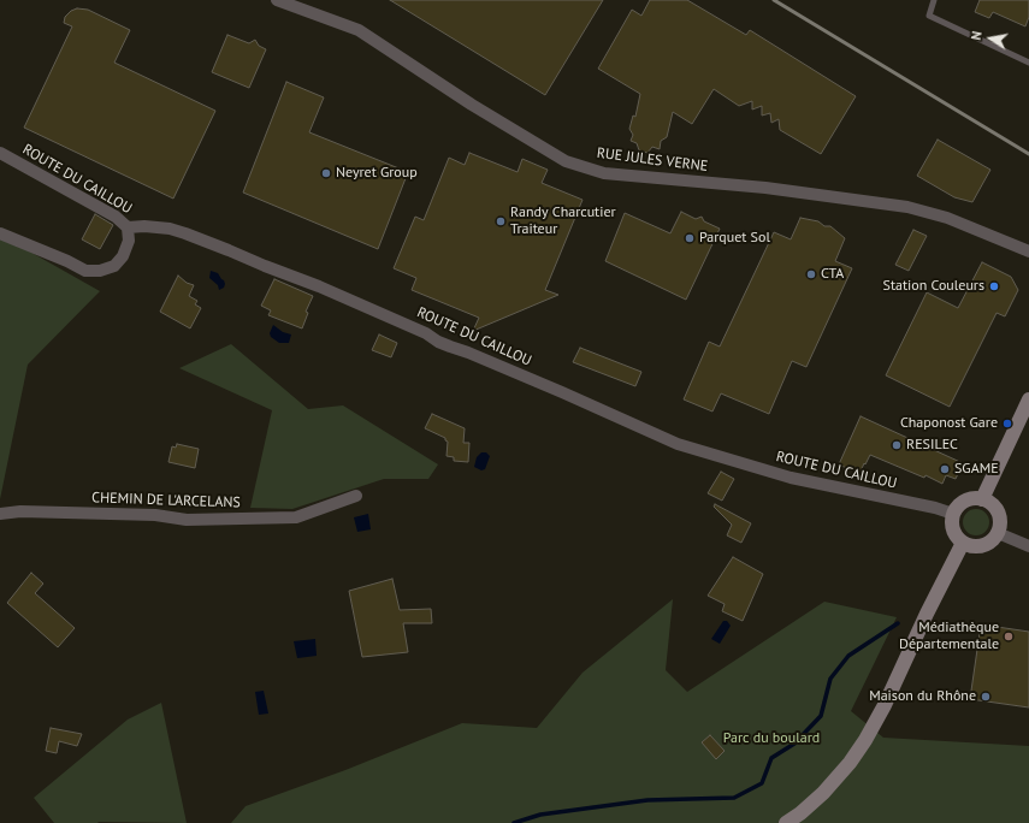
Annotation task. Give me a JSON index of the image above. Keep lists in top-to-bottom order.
{
  "streets": {
    "street": ["RUE JULES VERNE", "ROUTE DU CAILLOU", "CHEMIN DE L'ARCELANS"]
  },
  "parks": ["Parc du boulard"],
  "places": [
    "Neyret Group",
    "Randy Charcutier Traiteur",
    "Parquet Sol",
    "CTA",
    "Station Couleurs",
    "Chaponost Gare",
    "RESILEC",
    "SGAME",
    "Médiathèque Départementale",
    "Maison du Rhône"
  ],
  "north": "left"
}
